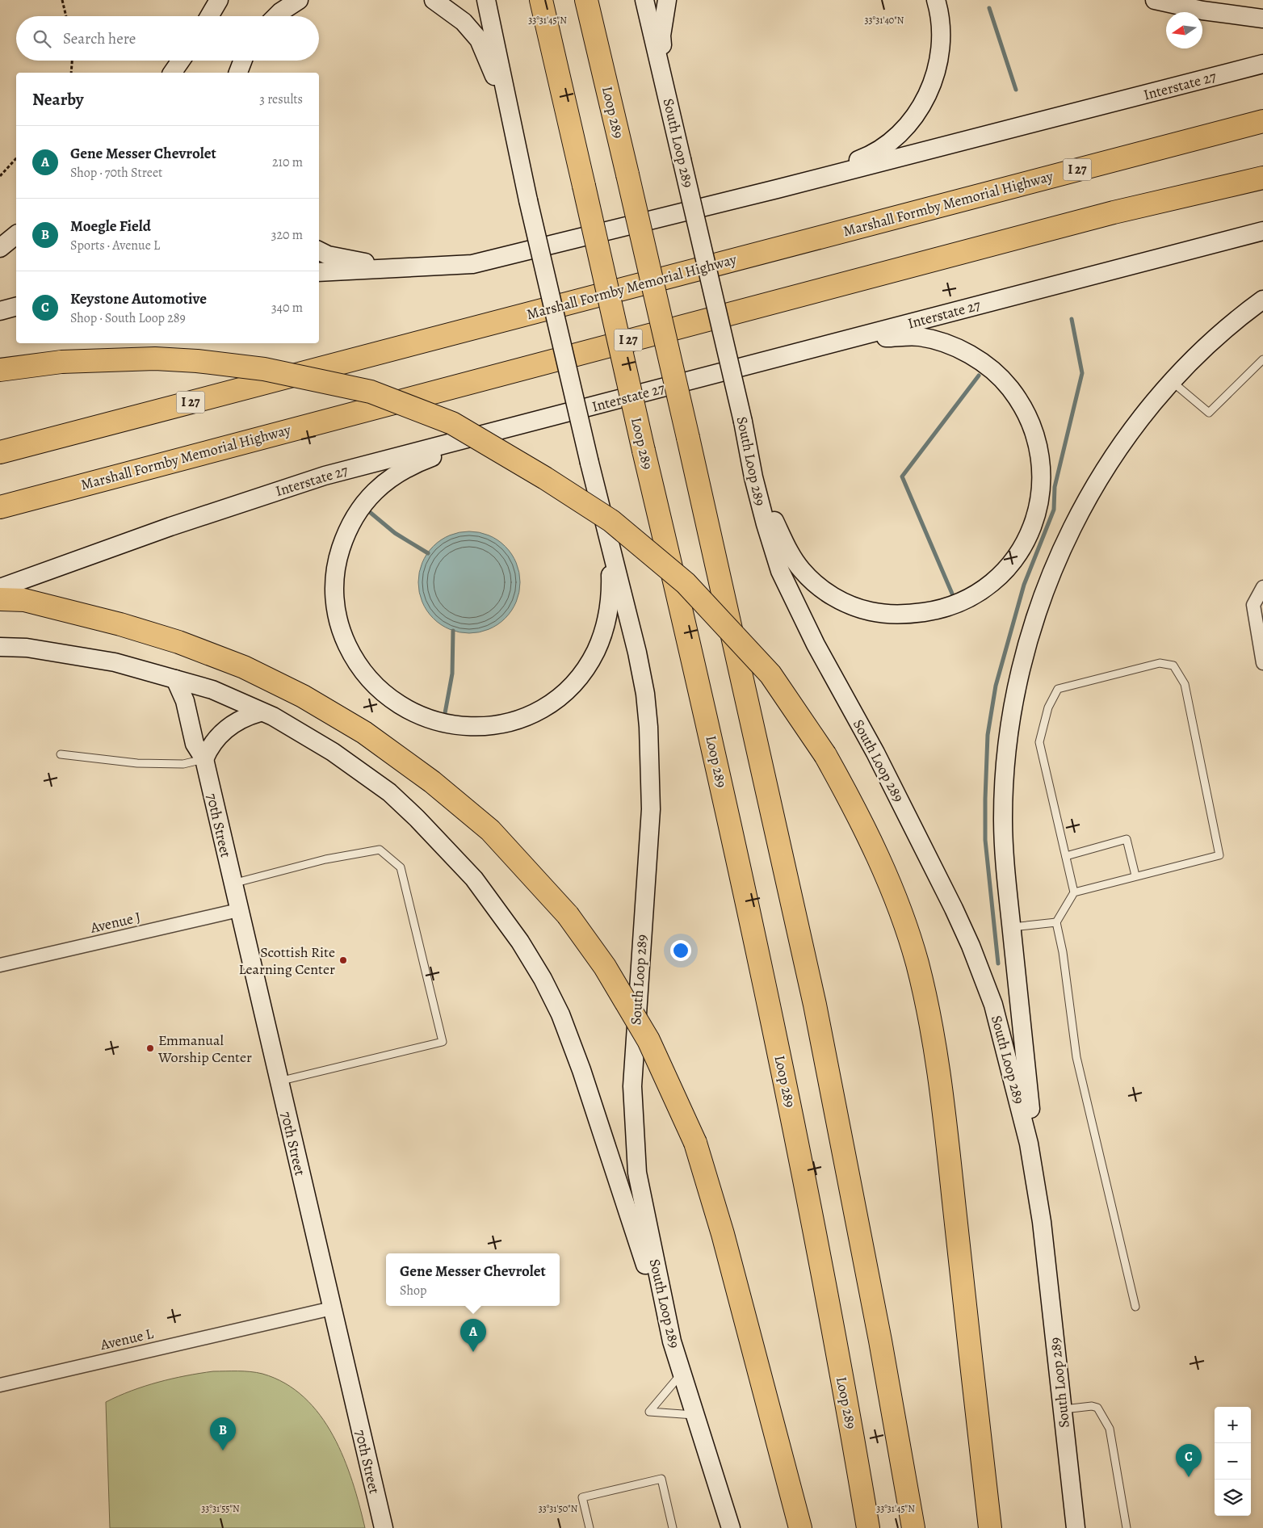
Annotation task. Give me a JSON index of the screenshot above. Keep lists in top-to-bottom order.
{
  "streets": {
    "highway": ["Loop 289", "I 27", "Marshall Formby Memorial Highway"],
    "main road": ["Interstate 27", "South Loop 289", "70th Street"],
    "street": ["Avenue J", "Avenue L"]
  },
  "crossings": [
    ["70th Street", "Avenue J"],
    ["70th Street", "Avenue L"]
  ],
  "places": ["Scottish Rite Learning Center", "Emmanual Worship Center"],
  "north": "left",
  "page": {
    "search": "Search here",
    "heading": ["Nearby", "3 results"],
    "list": [
      {
        "mark": "A",
        "name": "Gene Messer Chevrolet",
        "note": "Shop · 70th Street",
        "value": "210 m"
      },
      {
        "mark": "B",
        "name": "Moegle Field",
        "note": "Sports · Avenue L",
        "value": "320 m"
      },
      {
        "mark": "C",
        "name": "Keystone Automotive",
        "note": "Shop · South Loop 289",
        "value": "340 m"
      }
    ],
    "popup": ["Gene Messer Chevrolet", "Shop"],
    "pins": ["A", "B", "C"],
    "map_buttons": ["+", "−"]
  },
  "coordinates": [
    "33°31'45\"N",
    "33°31'40\"N",
    "33°31'55\"N",
    "33°31'50\"N"
  ]
}
